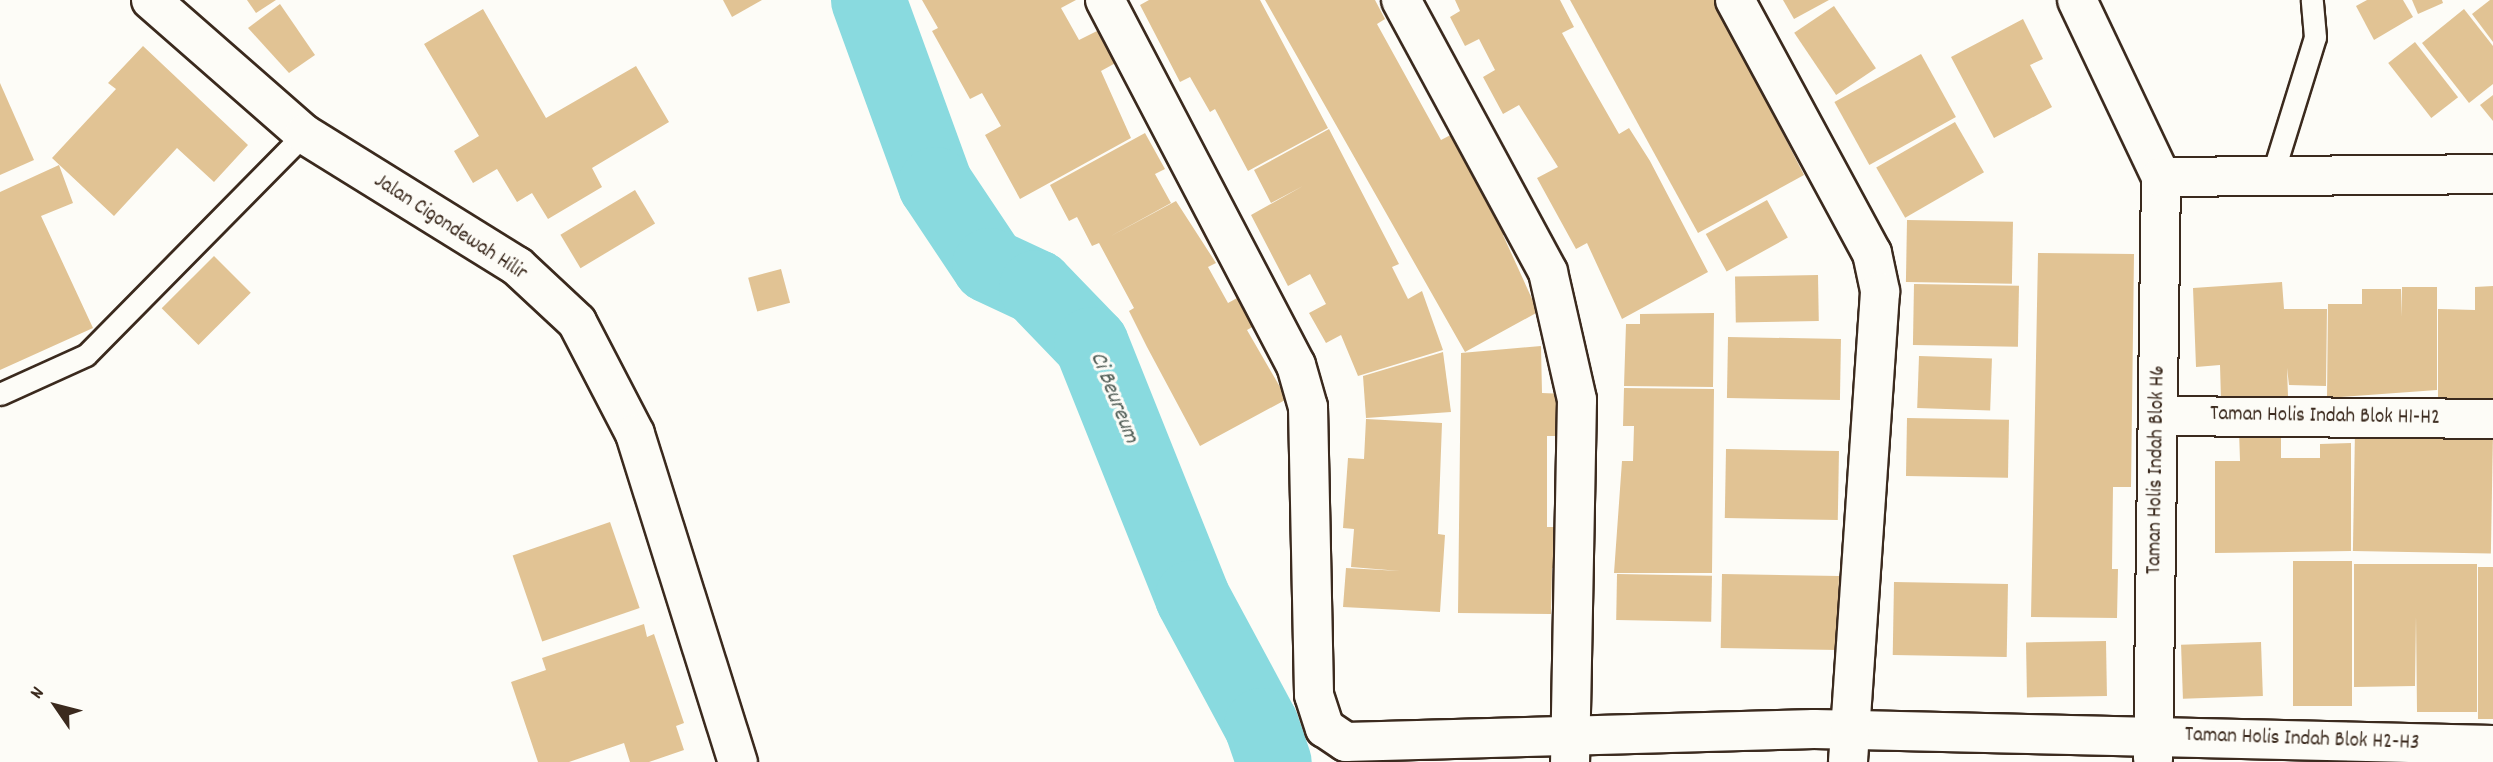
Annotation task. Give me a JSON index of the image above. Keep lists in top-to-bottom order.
{
  "streets": {
    "street": [
      "Jalan Cigondewah Hilir",
      "Taman Holis Indah Blok H1-H2",
      "Taman Holis Indah Blok H6",
      "Taman Holis Indah Blok H2-H3"
    ]
  },
  "crossings": [
    ["Taman Holis Indah Blok H1-H2", "Taman Holis Indah Blok H6"],
    ["Taman Holis Indah Blok H6", "Taman Holis Indah Blok H2-H3"]
  ],
  "water": ["Ci Beureum"],
  "north": "top left"
}
